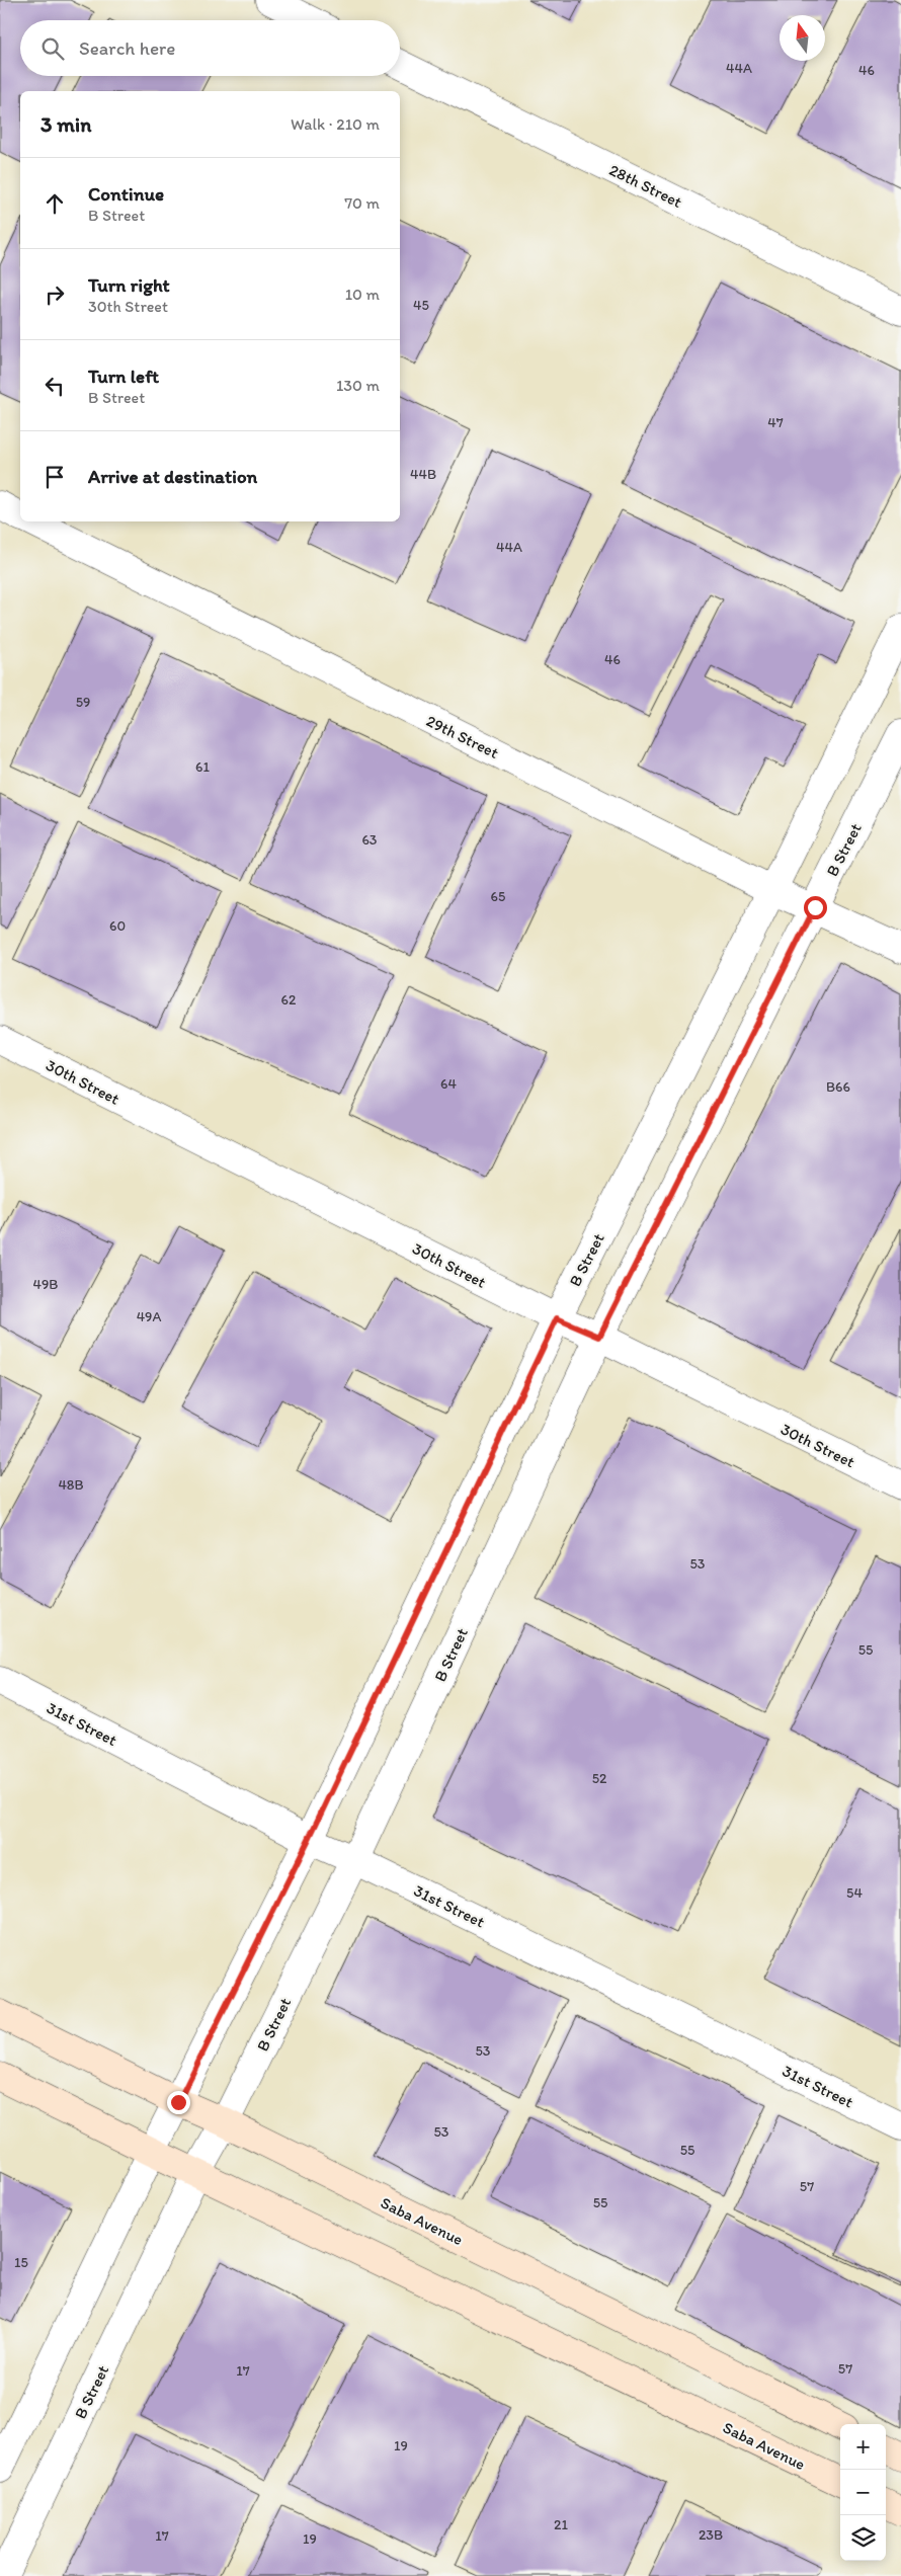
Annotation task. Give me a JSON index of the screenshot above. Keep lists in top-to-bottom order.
{
  "streets": {
    "main road": ["Saba Avenue"],
    "street": [
      "28th Street",
      "29th Street",
      "B Street",
      "30th Street",
      "31st Street"
    ]
  },
  "crossings": [
    ["29th Street", "B Street"],
    ["B Street", "30th Street"],
    ["B Street", "31st Street"],
    ["B Street", "Saba Avenue"]
  ],
  "house_numbers": [
    "44A",
    "46",
    "45",
    "47",
    "44B",
    "44A",
    "46",
    "59",
    "61",
    "63",
    "65",
    "60",
    "62",
    "64",
    "B66",
    "49B",
    "49A",
    "48B",
    "53",
    "55",
    "52",
    "54",
    "53",
    "53",
    "55",
    "57",
    "55",
    "15",
    "57",
    "17",
    "19",
    "21",
    "23B",
    "17",
    "19"
  ],
  "north": "top",
  "page": {
    "search": "Search here",
    "heading": ["3 min", "Walk · 210 m"],
    "list": [
      ["Continue", "B Street", "70 m"],
      ["Turn right", "30th Street", "10 m"],
      ["Turn left", "B Street", "130 m"],
      "Arrive at destination"
    ],
    "map_buttons": ["+", "−"]
  }
}
